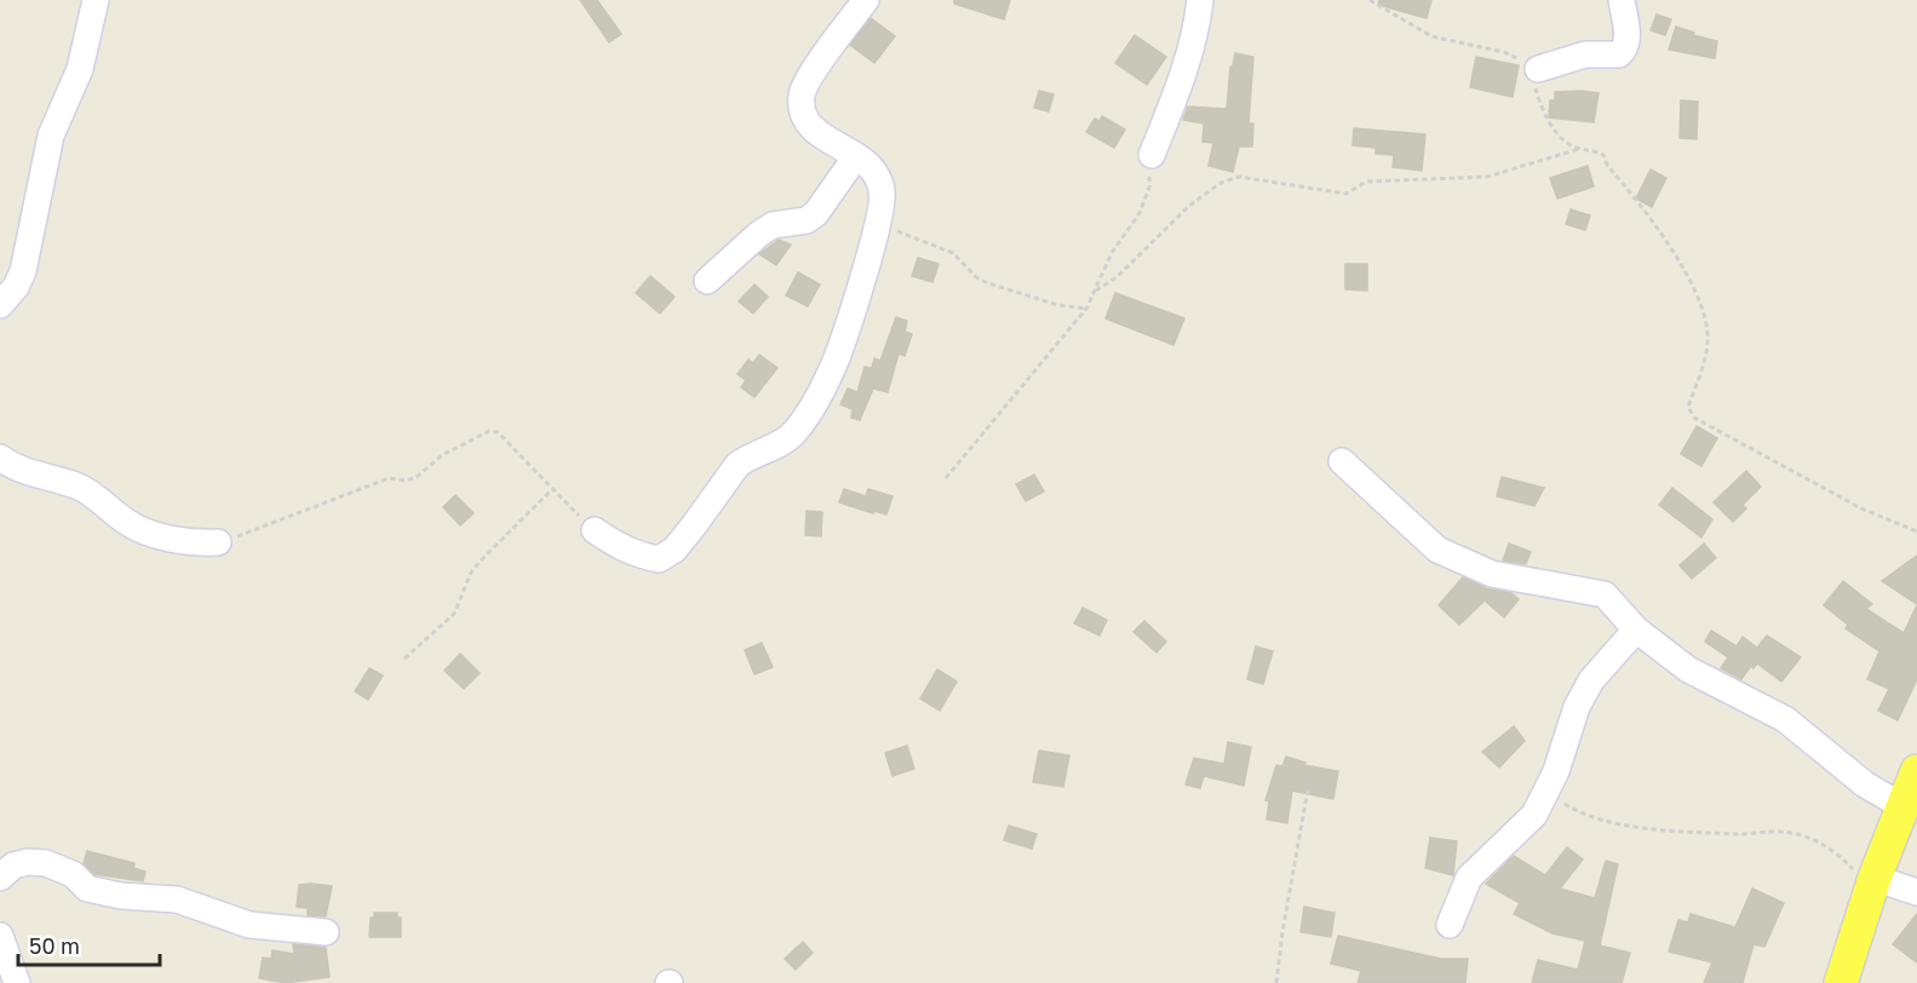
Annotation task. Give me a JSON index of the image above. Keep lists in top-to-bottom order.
{
  "scale_bar": "50 m"
}
